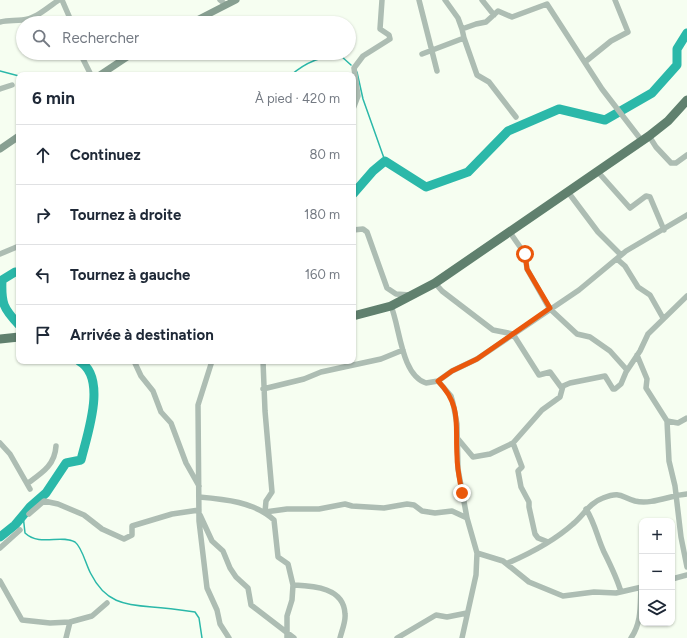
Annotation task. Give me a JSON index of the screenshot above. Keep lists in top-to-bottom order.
{
  "page": {
    "search": "Rechercher",
    "heading": ["6 min", "À pied · 420 m"],
    "list": [
      ["Continuez", "80 m"],
      ["Tournez à droite", "180 m"],
      ["Tournez à gauche", "160 m"],
      "Arrivée à destination"
    ],
    "map_buttons": ["+", "−"]
  }
}
